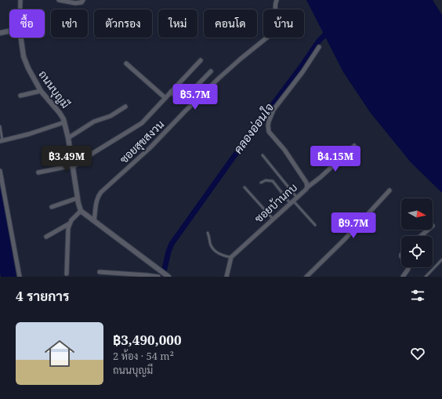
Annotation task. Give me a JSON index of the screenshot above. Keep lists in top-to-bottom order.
{
  "streets": {
    "street": ["ถนนบุญมี", "ซอยสุขสงวน", "ซอยบ้านกบ"]
  },
  "water": ["คลองอ่อนใจ"],
  "north": "right",
  "page": {
    "chip": [
      "ซื้อ",
      "เช่า",
      "ตัวกรอง",
      "ใหม่",
      "คอนโด",
      "บ้าน"
    ],
    "price": [
      "฿5.7M",
      "฿3.49M",
      "฿4.15M",
      "฿9.7M"
    ],
    "heading": "4 รายการ",
    "list": [
      {
        "name": "฿3,490,000",
        "note": "2 ห้อง · 54 m² · ถนนบุญมี"
      }
    ]
  }
}
